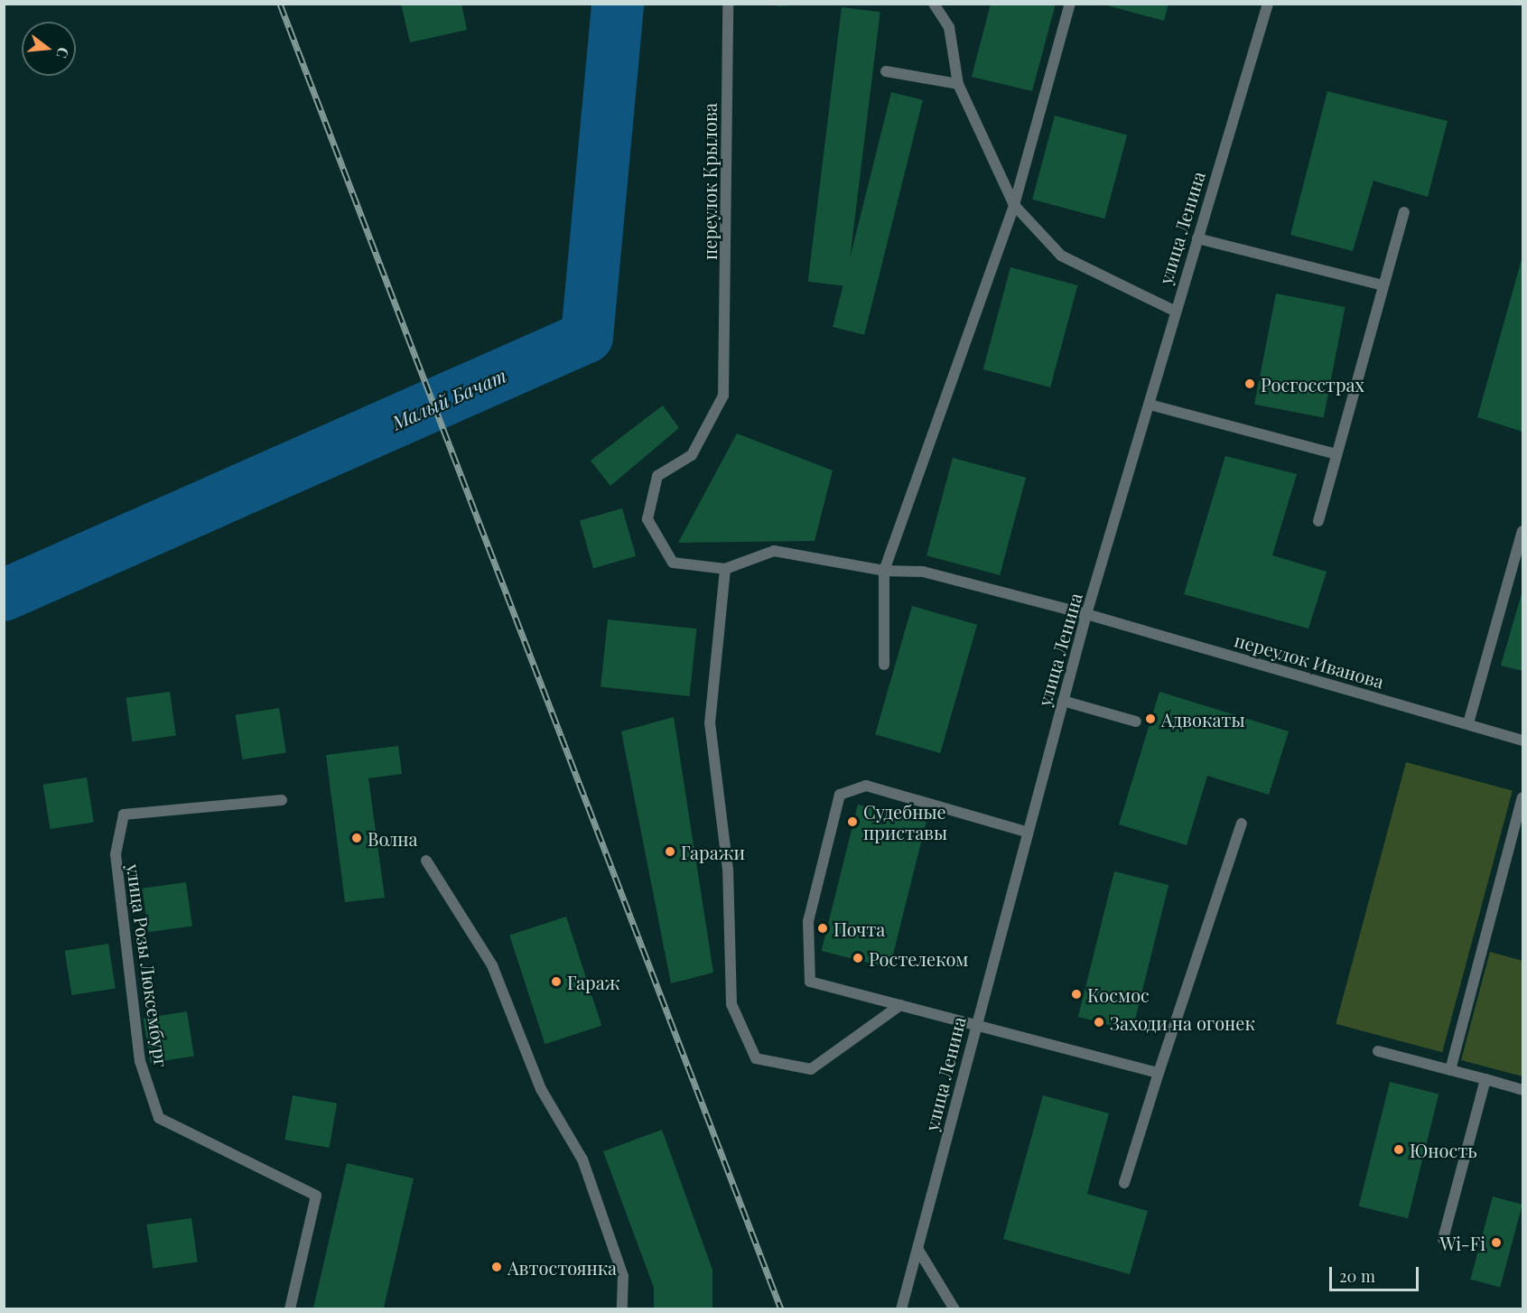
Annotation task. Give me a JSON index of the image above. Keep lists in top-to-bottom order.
{
  "streets": {
    "street": [
      "переулок Крылова",
      "улица Ленина",
      "переулок Иванова",
      "улица Розы Люксембург"
    ]
  },
  "crossings": [
    ["переулок Крылова", "переулок Иванова"],
    ["улица Ленина", "переулок Иванова"]
  ],
  "water": ["Малый Бачат"],
  "places": [
    "Росгосстрах",
    "Адвокаты",
    "Судебные приставы",
    "Волна",
    "Гаражи",
    "Почта",
    "Ростелеком",
    "Гараж",
    "Космос",
    "Заходи на огонек",
    "Юность",
    "Wi-Fi",
    "Автостоянка"
  ],
  "scale_bar": "20 m",
  "north": "right"
}
